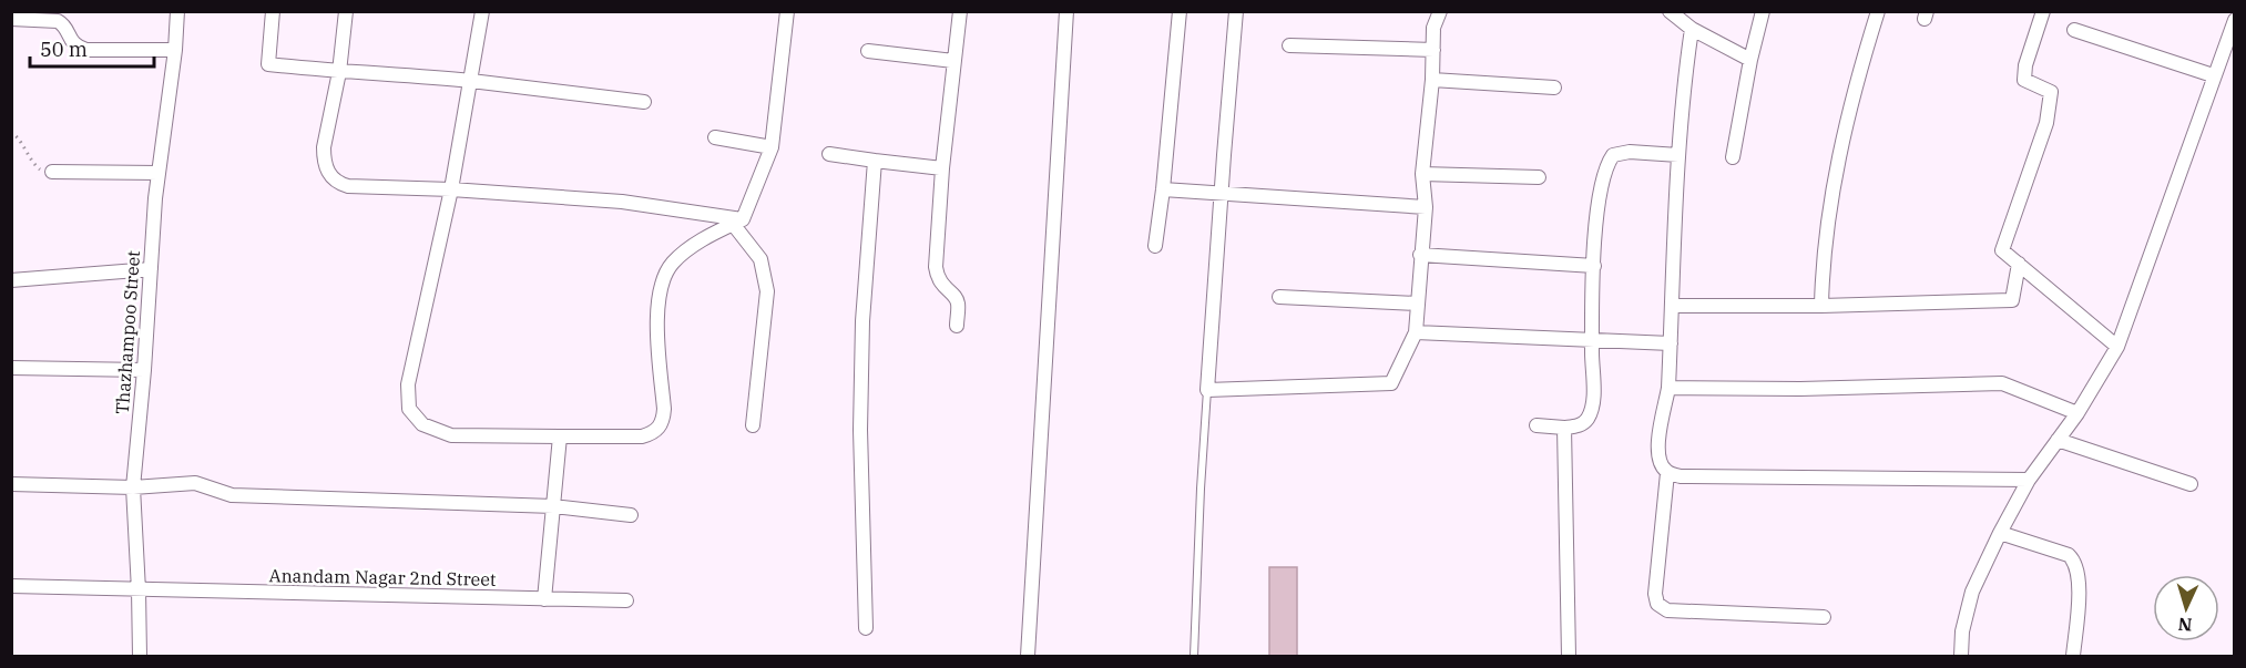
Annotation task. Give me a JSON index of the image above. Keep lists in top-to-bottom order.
{
  "streets": {
    "street": ["Thazhampoo Street", "Anandam Nagar 2nd Street"]
  },
  "crossings": [
    ["Thazhampoo Street", "Anandam Nagar 2nd Street"]
  ],
  "scale_bar": "50 m",
  "north": "bottom"
}
